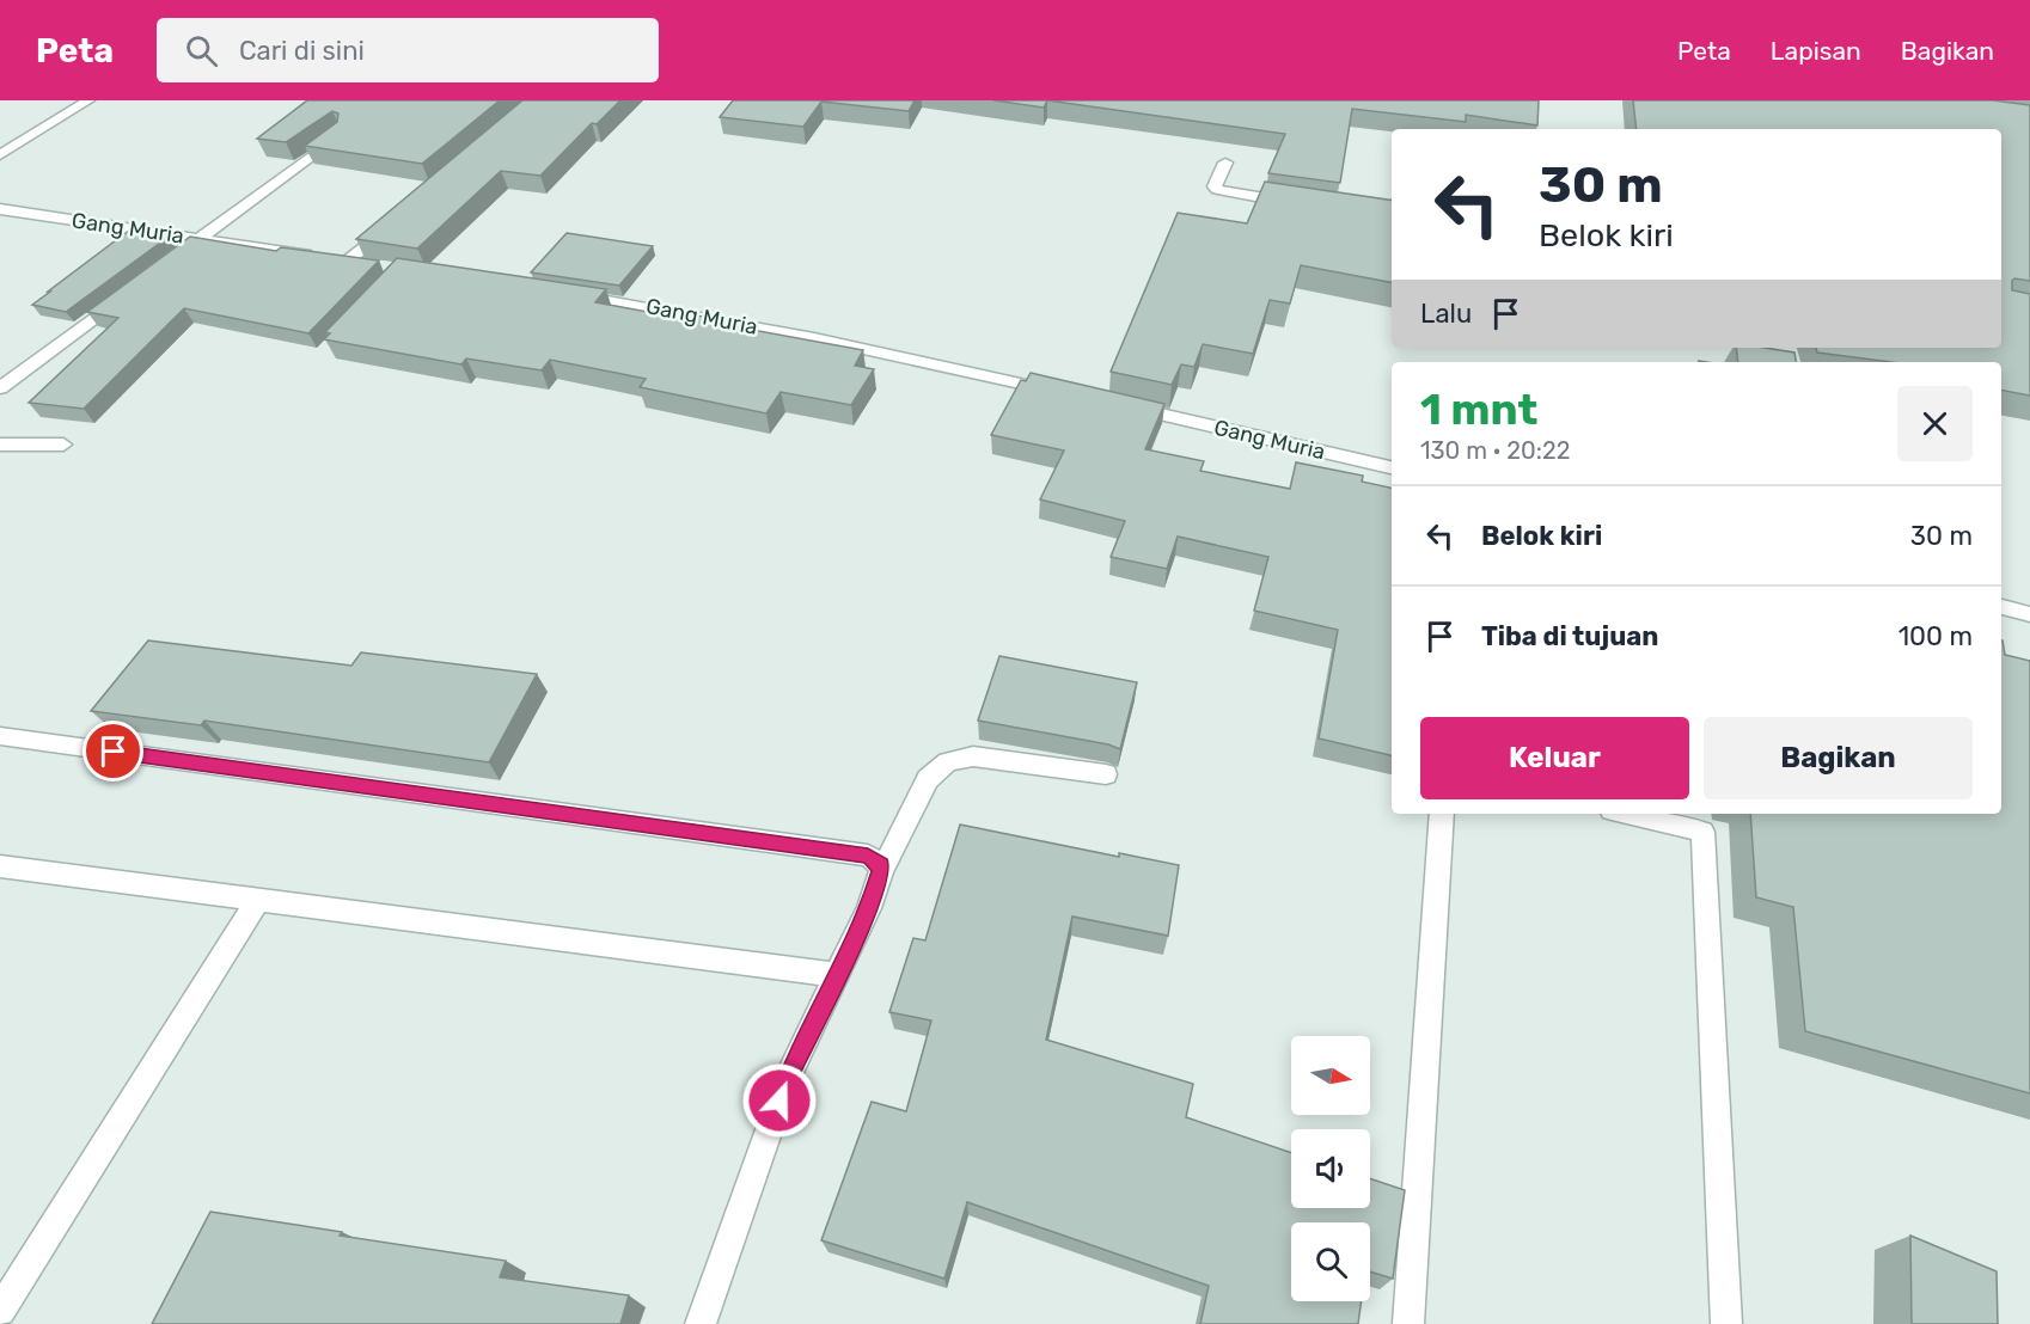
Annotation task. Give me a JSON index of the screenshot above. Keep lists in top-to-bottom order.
{
  "streets": {
    "street": ["Gang Muria"]
  },
  "north": "right",
  "page": {
    "header": "Peta",
    "search": "Cari di sini",
    "nav": ["Peta", "Lapisan", "Bagikan"],
    "turn": ["30 m", "Belok kiri"],
    "then": "Lalu",
    "heading": ["1 mnt", "130 m · 20:22"],
    "list": [
      {
        "name": "Belok kiri",
        "value": "30 m"
      },
      {
        "name": "Tiba di tujuan",
        "value": "100 m"
      }
    ],
    "buttons": ["Keluar", "Bagikan"]
  }
}
